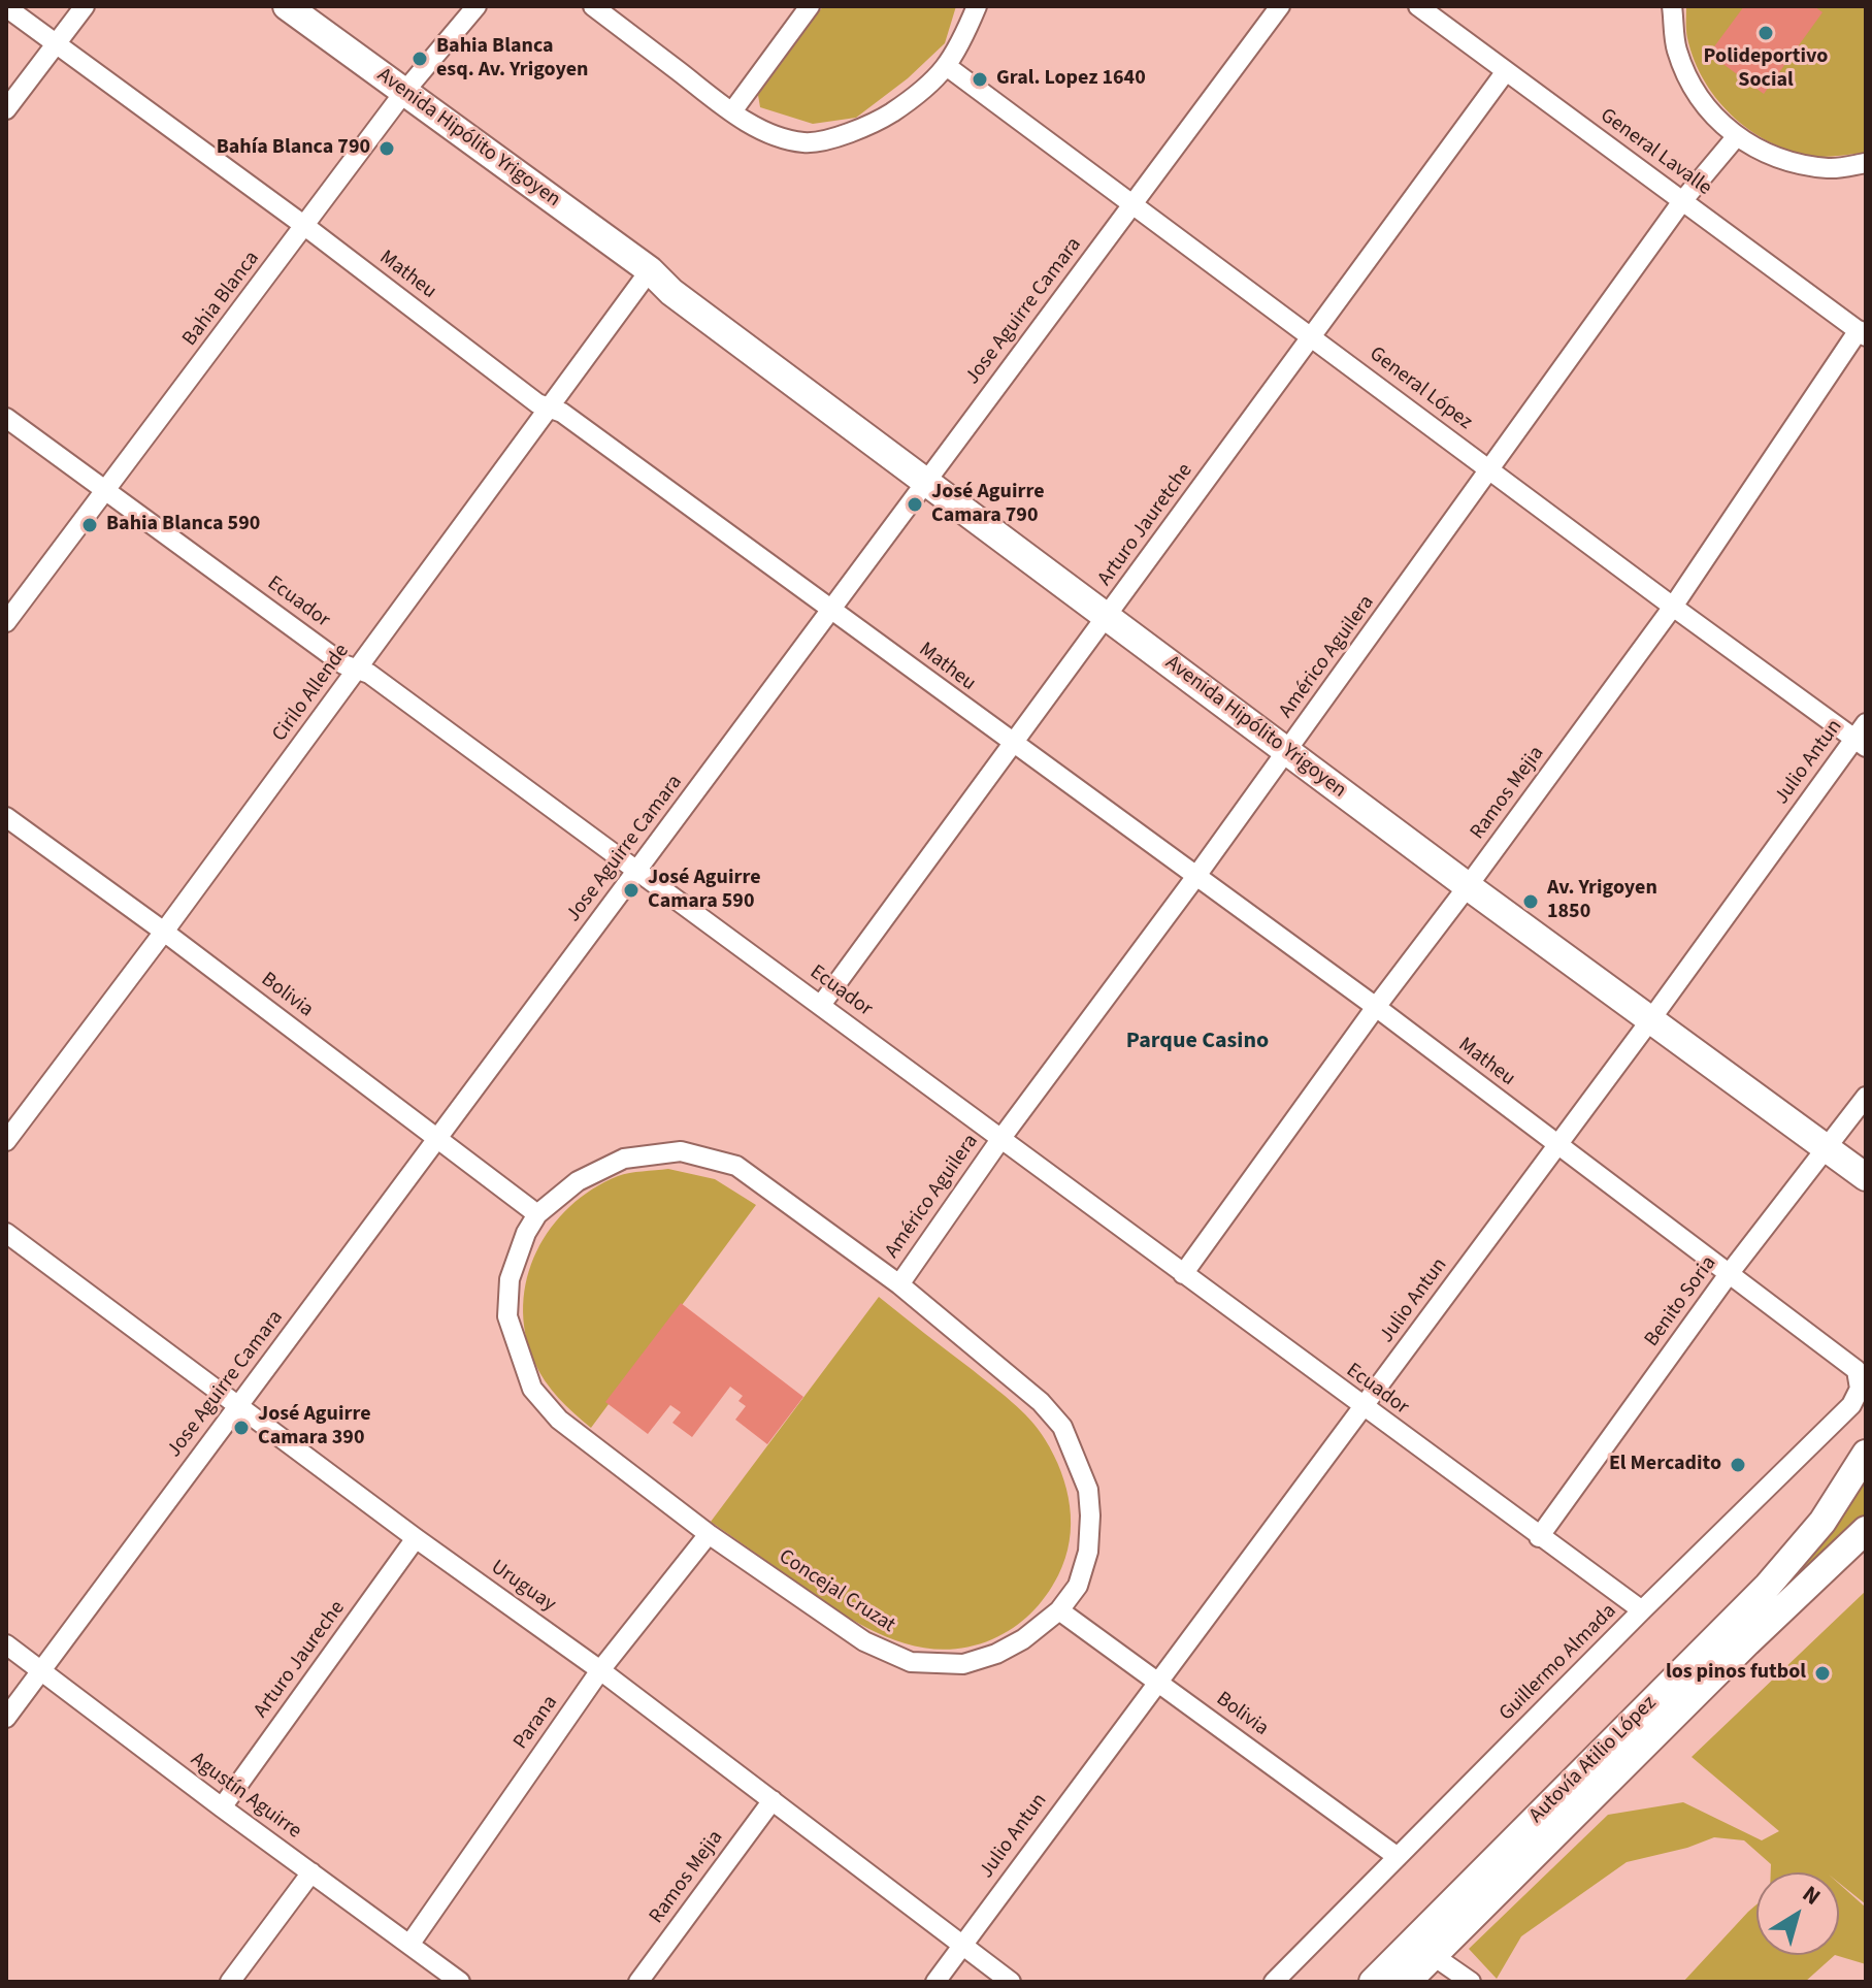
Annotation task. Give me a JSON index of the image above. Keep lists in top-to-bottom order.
{
  "streets": {
    "main road": ["Avenida Hipólito Yrigoyen", "Autovía Atilio López"],
    "street": [
      "General Lavalle",
      "Matheu",
      "Bahia Blanca",
      "Jose Aguirre Camara",
      "General López",
      "Arturo Jauretche",
      "Ecuador",
      "Américo Aguilera",
      "Cirilo Allende",
      "Julio Antun",
      "Ramos Mejia",
      "Bolivia",
      "Benito Soria",
      "Uruguay",
      "Concejal Cruzat",
      "Arturo Jaureche",
      "Guillermo Almada",
      "Parana",
      "Agustín Aguirre"
    ]
  },
  "crossings": [
    ["Avenida Hipólito Yrigoyen", "Bahia Blanca"],
    ["Avenida Hipólito Yrigoyen", "Jose Aguirre Camara"],
    ["Avenida Hipólito Yrigoyen", "Arturo Jauretche"],
    ["Avenida Hipólito Yrigoyen", "Américo Aguilera"],
    ["Avenida Hipólito Yrigoyen", "Cirilo Allende"],
    ["Avenida Hipólito Yrigoyen", "Julio Antun"],
    ["Avenida Hipólito Yrigoyen", "Ramos Mejia"],
    ["Avenida Hipólito Yrigoyen", "Benito Soria"],
    ["General Lavalle", "Arturo Jauretche"],
    ["General Lavalle", "Américo Aguilera"],
    ["General Lavalle", "Ramos Mejia"],
    ["Matheu", "Bahia Blanca"],
    ["Matheu", "Jose Aguirre Camara"],
    ["Matheu", "Arturo Jauretche"],
    ["Matheu", "Américo Aguilera"],
    ["Matheu", "Cirilo Allende"],
    ["Matheu", "Julio Antun"],
    ["Matheu", "Ramos Mejia"],
    ["Matheu", "Benito Soria"],
    ["Matheu", "Guillermo Almada"],
    ["Bahia Blanca", "Ecuador"],
    ["Jose Aguirre Camara", "General López"],
    ["Jose Aguirre Camara", "Ecuador"],
    ["Jose Aguirre Camara", "Bolivia"],
    ["Jose Aguirre Camara", "Uruguay"],
    ["Jose Aguirre Camara", "Agustín Aguirre"],
    ["General López", "Arturo Jauretche"],
    ["General López", "Américo Aguilera"],
    ["General López", "Julio Antun"],
    ["General López", "Ramos Mejia"],
    ["Arturo Jauretche", "Ecuador"],
    ["Ecuador", "Américo Aguilera"],
    ["Ecuador", "Cirilo Allende"],
    ["Ecuador", "Julio Antun"],
    ["Ecuador", "Ramos Mejia"],
    ["Ecuador", "Benito Soria"],
    ["Ecuador", "Guillermo Almada"],
    ["Américo Aguilera", "Concejal Cruzat"],
    ["Cirilo Allende", "Bolivia"],
    ["Julio Antun", "Bolivia"],
    ["Julio Antun", "Uruguay"],
    ["Ramos Mejia", "Uruguay"],
    ["Bolivia", "Concejal Cruzat"],
    ["Bolivia", "Guillermo Almada"],
    ["Uruguay", "Arturo Jaureche"],
    ["Uruguay", "Parana"],
    ["Concejal Cruzat", "Parana"],
    ["Arturo Jaureche", "Agustín Aguirre"],
    ["Parana", "Agustín Aguirre"]
  ],
  "districts": ["Parque Casino"],
  "places": [
    "Polideportivo Social",
    "Bahia Blanca esq. Av. Yrigoyen",
    "Gral. Lopez 1640",
    "Bahía Blanca 790",
    "José Aguirre Camara 790",
    "Bahia Blanca 590",
    "José Aguirre Camara 590",
    "Av. Yrigoyen 1850",
    "José Aguirre Camara 390",
    "El Mercadito",
    "los pinos futbol"
  ],
  "north": "top right"
}
